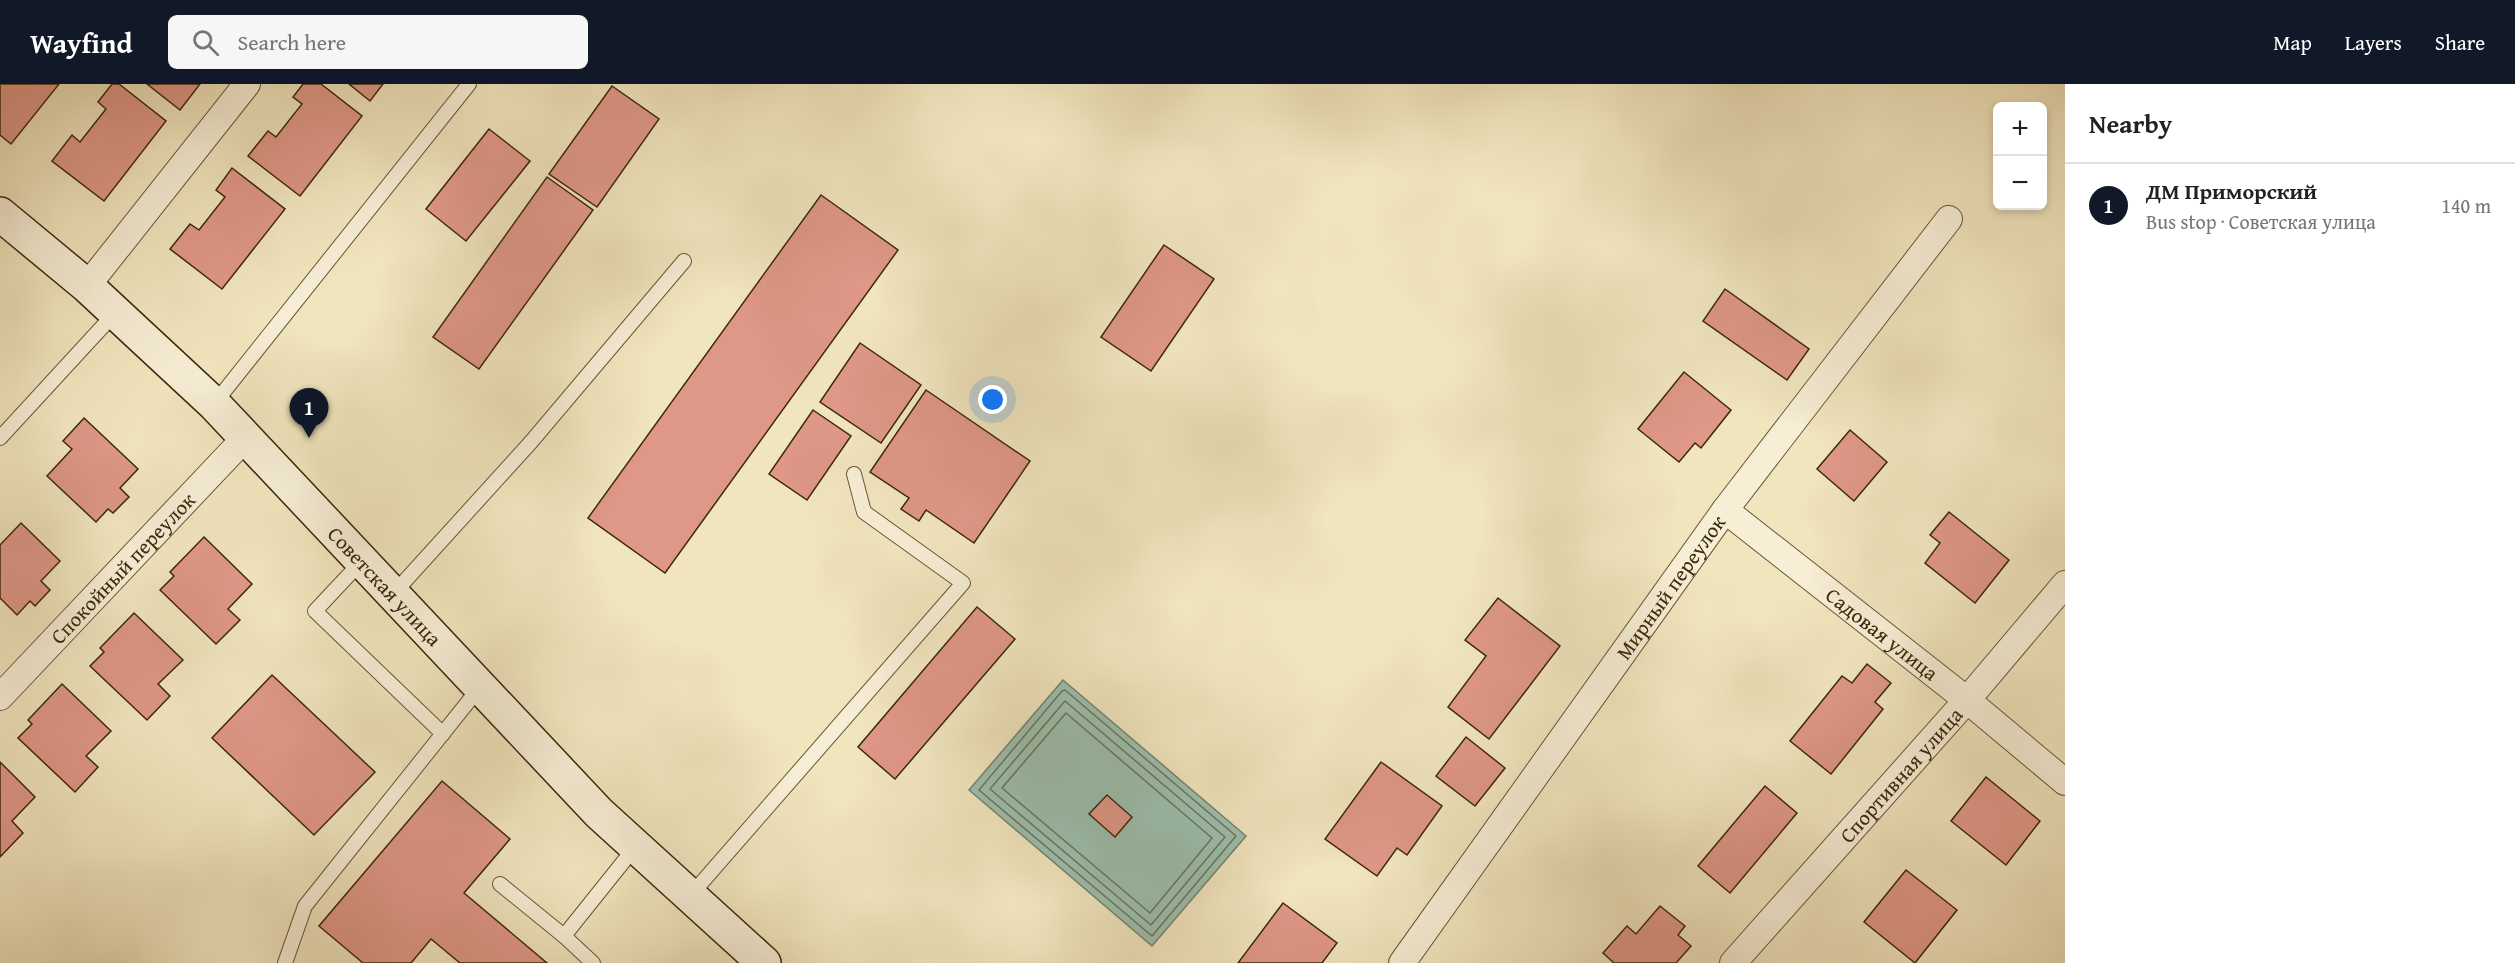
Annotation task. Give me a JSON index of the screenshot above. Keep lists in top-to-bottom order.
{
  "streets": {
    "main road": ["Советская улица"],
    "street": [
      "Спокойный переулок",
      "Мирный переулок",
      "Садовая улица",
      "Спортивная улица"
    ]
  },
  "crossings": [
    ["Спокойный переулок", "Советская улица"],
    ["Мирный переулок", "Садовая улица"],
    ["Садовая улица", "Спортивная улица"]
  ],
  "page": {
    "header": "Wayfind",
    "search": "Search here",
    "nav": ["Map", "Layers", "Share"],
    "heading": "Nearby",
    "map_buttons": ["+", "−"],
    "list": [
      {
        "mark": "1",
        "name": "ДМ Приморский",
        "note": "Bus stop · Советская улица",
        "value": "140 m"
      }
    ],
    "pins": "1"
  }
}
